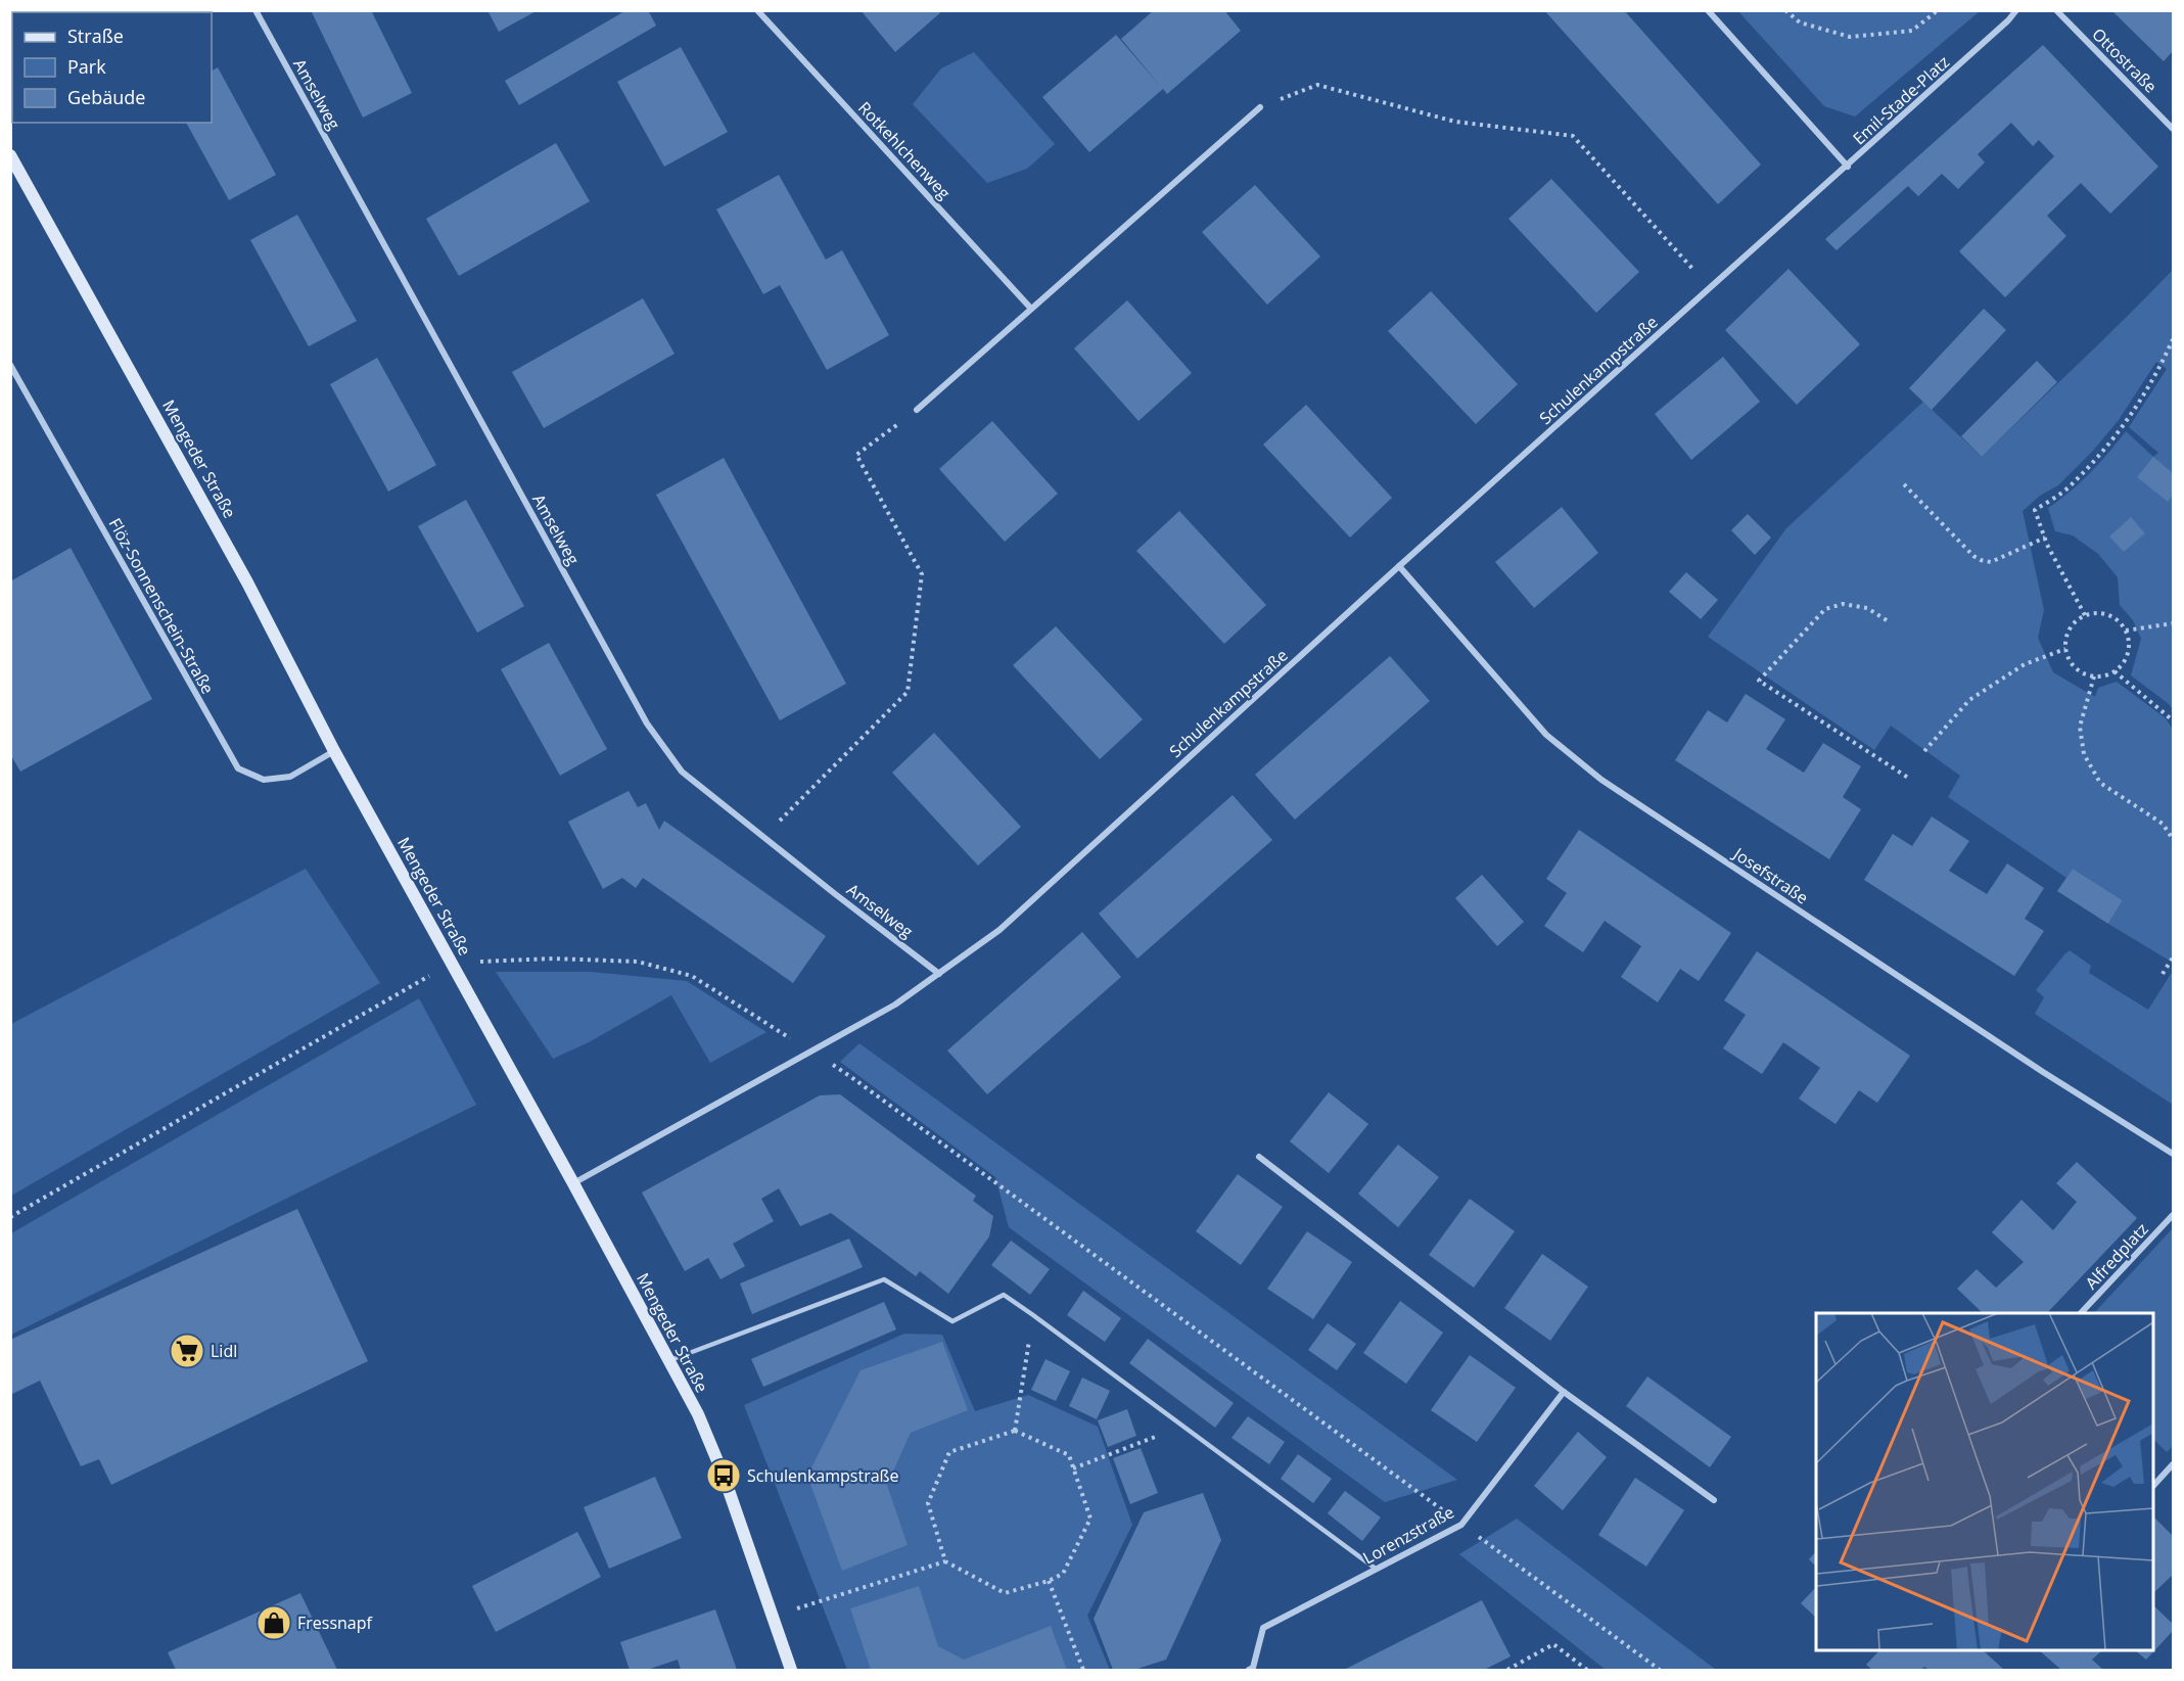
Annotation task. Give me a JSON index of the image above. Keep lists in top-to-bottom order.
{
  "streets": {
    "main road": ["Mengeder Straße"],
    "street": [
      "Ottostraße",
      "Amselweg",
      "Emil-Stade-Platz",
      "Rotkehlchenweg",
      "Schulenkampstraße",
      "Flöz-Sonnenschein-Straße",
      "Josefstraße",
      "Alfredplatz",
      "Lorenzstraße"
    ]
  },
  "crossings": [
    ["Amselweg", "Schulenkampstraße"],
    ["Emil-Stade-Platz", "Schulenkampstraße"],
    ["Schulenkampstraße", "Mengeder Straße"],
    ["Schulenkampstraße", "Josefstraße"],
    ["Mengeder Straße", "Flöz-Sonnenschein-Straße"]
  ],
  "places": {
    "supermarket": ["Lidl"],
    "bus stop": ["Schulenkampstraße"],
    "shop": ["Fressnapf"]
  },
  "legend": ["Straße", "Park", "Gebäude"]
}
